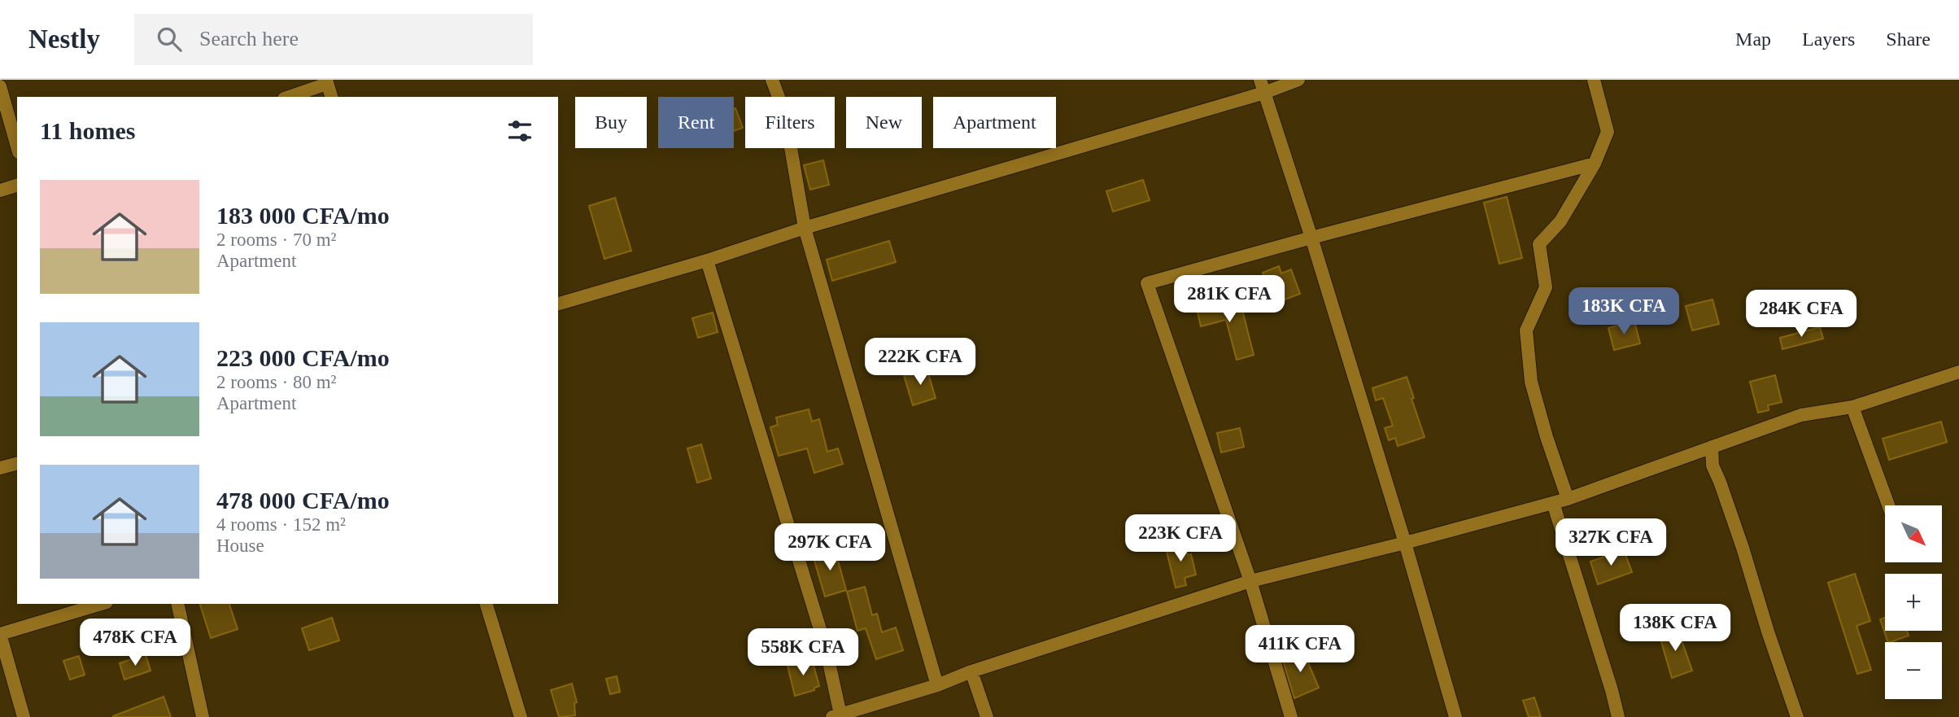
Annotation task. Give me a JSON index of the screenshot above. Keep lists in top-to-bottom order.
{
  "north": "bottom right",
  "page": {
    "header": "Nestly",
    "search": "Search here",
    "nav": ["Map", "Layers", "Share"],
    "chip": [
      "Buy",
      "Rent",
      "Filters",
      "New",
      "Apartment"
    ],
    "heading": "11 homes",
    "list": [
      {
        "name": "183 000 CFA/mo",
        "note": "2 rooms · 70 m² · Apartment"
      },
      {
        "name": "223 000 CFA/mo",
        "note": "2 rooms · 80 m² · Apartment"
      },
      {
        "name": "478 000 CFA/mo",
        "note": "4 rooms · 152 m² · House"
      }
    ],
    "price": [
      "281K CFA",
      "183K CFA",
      "284K CFA",
      "222K CFA",
      "223K CFA",
      "327K CFA",
      "297K CFA",
      "138K CFA",
      "478K CFA",
      "411K CFA",
      "558K CFA"
    ],
    "map_buttons": ["+", "−"]
  }
}
